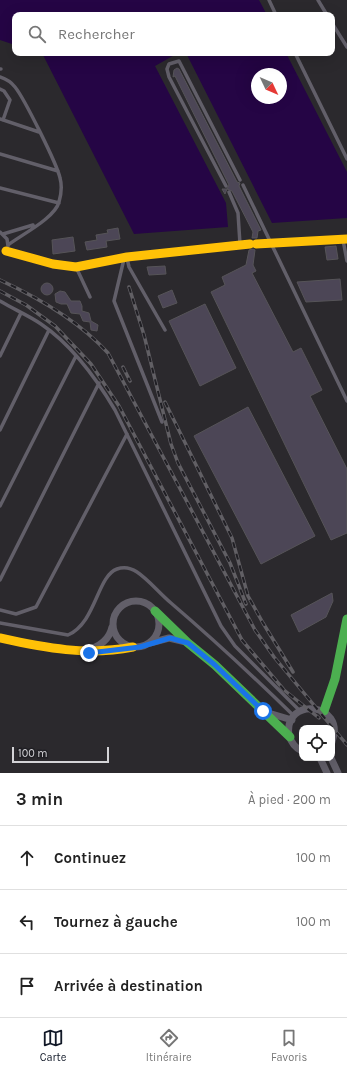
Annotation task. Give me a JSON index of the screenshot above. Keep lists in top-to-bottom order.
{
  "scale_bar": "100 m",
  "north": "bottom right",
  "page": {
    "search": "Rechercher",
    "scale": "100 m",
    "heading": ["3 min", "À pied · 200 m"],
    "list": [
      ["Continuez", "100 m"],
      ["Tournez à gauche", "100 m"],
      "Arrivée à destination"
    ],
    "nav": ["Carte", "Itinéraire", "Favoris"]
  }
}
